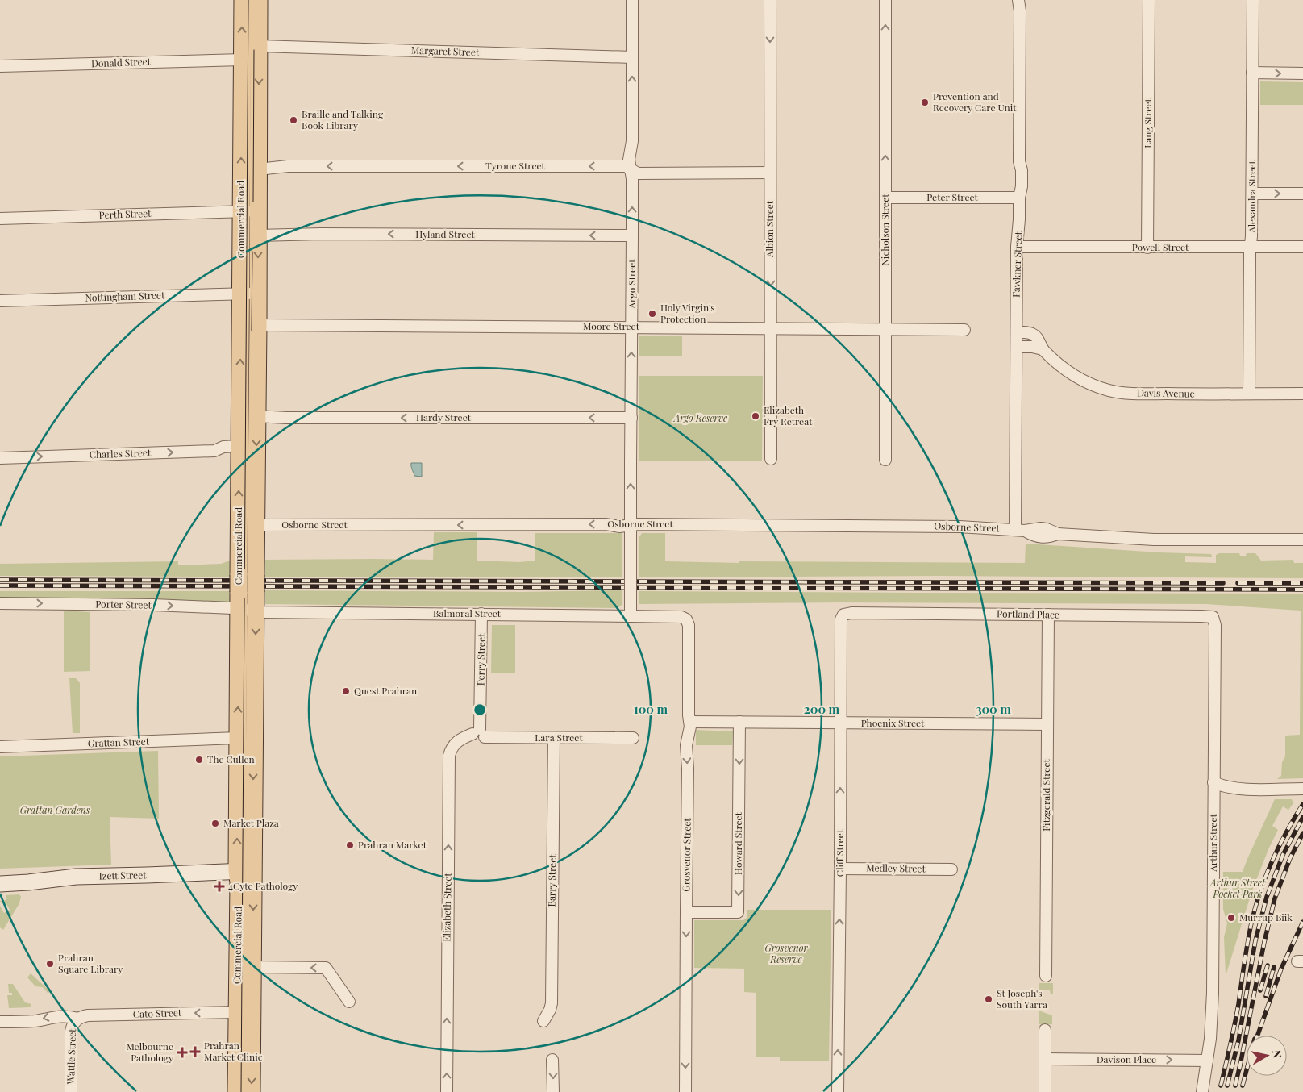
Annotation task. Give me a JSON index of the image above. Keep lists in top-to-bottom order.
{
  "streets": {
    "main road": ["Commercial Road"],
    "street": [
      "Margaret Street",
      "Donald Street",
      "Lang Street",
      "Tyrone Street",
      "Alexandra Street",
      "Peter Street",
      "Perth Street",
      "Albion Street",
      "Nicholson Street",
      "Hyland Street",
      "Powell Street",
      "Fawkner Street",
      "Argo Street",
      "Nottingham Street",
      "Moore Street",
      "Davis Avenue",
      "Hardy Street",
      "Charles Street",
      "Osborne Street",
      "Porter Street",
      "Balmoral Street",
      "Portland Place",
      "Perry Street",
      "Phoenix Street",
      "Lara Street",
      "Grattan Street",
      "Fitzgerald Street",
      "Arthur Street",
      "Howard Street",
      "Cliff Street",
      "Grosvenor Street",
      "Medley Street",
      "Izett Street",
      "Barry Street",
      "Elizabeth Street",
      "Cato Street",
      "Wattle Street",
      "Davison Place"
    ]
  },
  "crossings": [
    ["Margaret Street", "Commercial Road"],
    ["Margaret Street", "Argo Street"],
    ["Donald Street", "Commercial Road"],
    ["Lang Street", "Powell Street"],
    ["Tyrone Street", "Commercial Road"],
    ["Tyrone Street", "Albion Street"],
    ["Tyrone Street", "Argo Street"],
    ["Alexandra Street", "Powell Street"],
    ["Alexandra Street", "Davis Avenue"],
    ["Peter Street", "Nicholson Street"],
    ["Peter Street", "Fawkner Street"],
    ["Perth Street", "Commercial Road"],
    ["Commercial Road", "Hyland Street"],
    ["Commercial Road", "Nottingham Street"],
    ["Commercial Road", "Moore Street"],
    ["Commercial Road", "Hardy Street"],
    ["Commercial Road", "Charles Street"],
    ["Commercial Road", "Osborne Street"],
    ["Commercial Road", "Porter Street"],
    ["Commercial Road", "Balmoral Street"],
    ["Commercial Road", "Grattan Street"],
    ["Commercial Road", "Izett Street"],
    ["Commercial Road", "Cato Street"],
    ["Albion Street", "Moore Street"],
    ["Nicholson Street", "Moore Street"],
    ["Hyland Street", "Argo Street"],
    ["Powell Street", "Fawkner Street"],
    ["Fawkner Street", "Davis Avenue"],
    ["Fawkner Street", "Osborne Street"],
    ["Argo Street", "Moore Street"],
    ["Argo Street", "Hardy Street"],
    ["Argo Street", "Osborne Street"],
    ["Argo Street", "Balmoral Street"],
    ["Porter Street", "Balmoral Street"],
    ["Balmoral Street", "Perry Street"],
    ["Balmoral Street", "Grosvenor Street"],
    ["Portland Place", "Fitzgerald Street"],
    ["Portland Place", "Arthur Street"],
    ["Portland Place", "Cliff Street"],
    ["Perry Street", "Lara Street"],
    ["Perry Street", "Elizabeth Street"],
    ["Phoenix Street", "Fitzgerald Street"],
    ["Phoenix Street", "Howard Street"],
    ["Phoenix Street", "Cliff Street"],
    ["Phoenix Street", "Grosvenor Street"],
    ["Lara Street", "Barry Street"],
    ["Lara Street", "Elizabeth Street"],
    ["Arthur Street", "Davison Place"],
    ["Howard Street", "Grosvenor Street"],
    ["Cliff Street", "Medley Street"],
    ["Cato Street", "Wattle Street"]
  ],
  "one_way": [
    "Tyrone Street",
    "Albion Street",
    "Nicholson Street",
    "Hyland Street",
    "Argo Street",
    "Hardy Street",
    "Charles Street",
    "Osborne Street",
    "Porter Street",
    "Howard Street",
    "Cliff Street",
    "Grosvenor Street",
    "Elizabeth Street",
    "Cato Street",
    "Davison Place"
  ],
  "parks": [
    "Argo Reserve",
    "Grattan Gardens",
    "Arthur Street Pocket Park",
    "Grosvenor Reserve"
  ],
  "places": {
    "other": [
      "Prevention and Recovery Care Unit",
      "Braille and Talking Book Library",
      "Holy Virgin's Protection",
      "Elizabeth Fry Retreat",
      "Quest Prahran",
      "The Cullen",
      "Market Plaza",
      "Prahran Market",
      "Murrup Biik",
      "Prahran Square Library",
      "St Joseph's South Yarra"
    ],
    "health": ["4Cyte Pathology", "Prahran Market Clinic", "Melbourne Pathology"]
  },
  "north": "right",
  "rings": ["100 m", "200 m", "300 m"]
}
